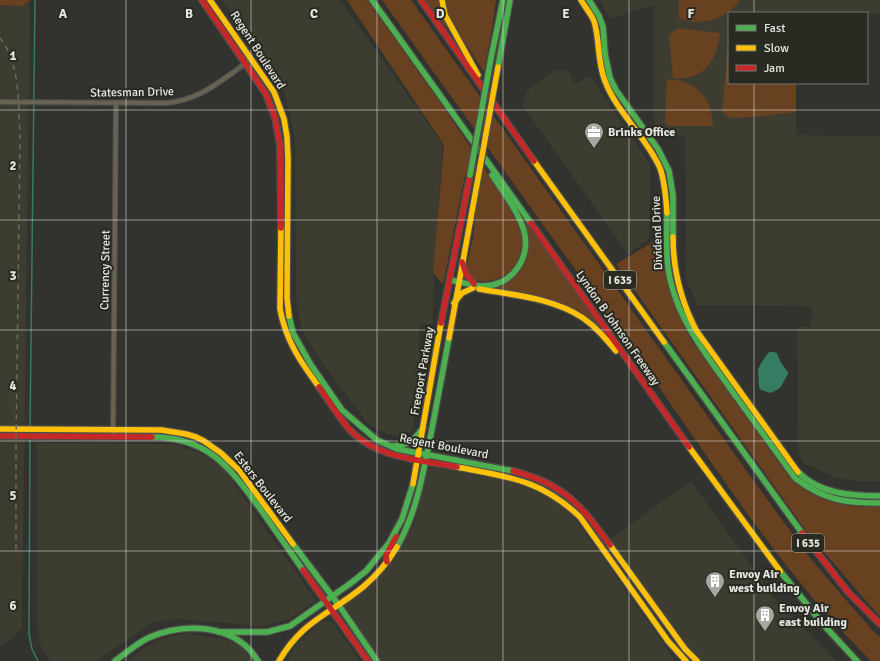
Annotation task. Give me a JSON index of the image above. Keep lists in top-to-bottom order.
{
  "streets": {
    "main road": [
      "Regent Boulevard",
      "Dividend Drive",
      "I 635",
      "Lyndon B Johnson Freeway",
      "Freeport Parkway",
      "Esters Boulevard"
    ],
    "street": ["Statesman Drive", "Currency Street"]
  },
  "crossings": [
    ["Regent Boulevard", "Statesman Drive"],
    ["Regent Boulevard", "Freeport Parkway"],
    ["Statesman Drive", "Currency Street"],
    ["Currency Street", "Esters Boulevard"],
    ["Freeport Parkway", "Esters Boulevard"]
  ],
  "places": {
    "office": ["Brinks Office"],
    "building": ["Envoy Air west building", "Envoy Air east building"]
  },
  "legend": ["Fast", "Slow", "Jam"],
  "grid": {
    "columns": [
      "A",
      "B",
      "C",
      "D",
      "E",
      "F"
    ],
    "rows": [
      "1",
      "2",
      "3",
      "4",
      "5",
      "6"
    ]
  }
}
